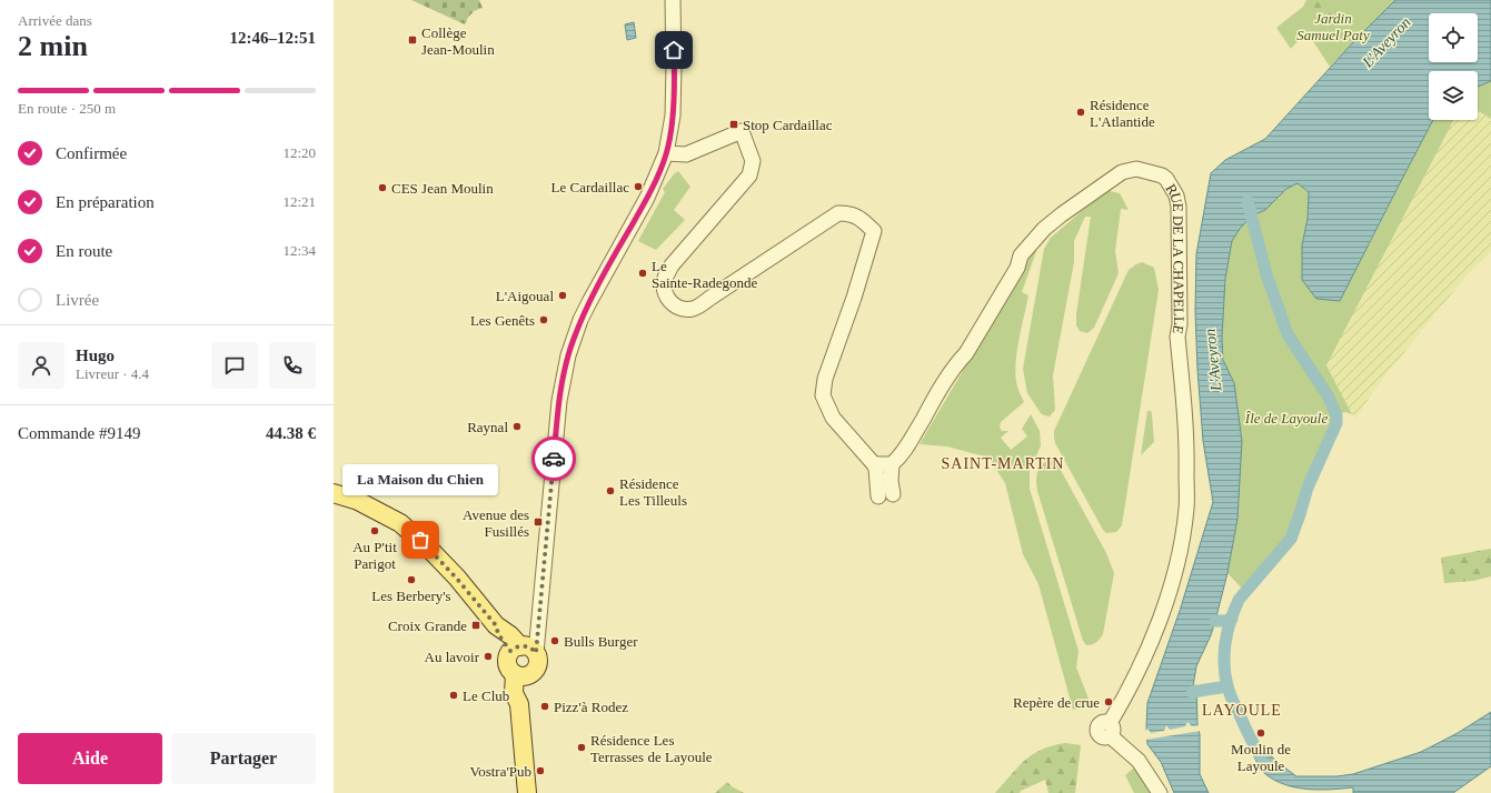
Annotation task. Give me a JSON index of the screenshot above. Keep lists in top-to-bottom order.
{
  "streets": {
    "street": ["RUE DE LA CHAPELLE"]
  },
  "districts": ["SAINT-MARTIN", "LAYOULE"],
  "water": ["L'Aveyron"],
  "parks": ["Jardin Samuel Paty", "Île de Layoule"],
  "places": {
    "transit": [
      "Collège Jean-Moulin",
      "Stop Cardaillac",
      "Avenue des Fusillés",
      "Croix Grande"
    ],
    "other": [
      "Résidence L'Atlantide",
      "Le Cardaillac",
      "CES Jean Moulin",
      "Le Sainte-Radegonde",
      "L'Aigoual",
      "Les Genêts",
      "Raynal",
      "Résidence Les Tilleuls",
      "Au P'tit Parigot",
      "La Maison du Chien",
      "Les Berbery's",
      "Bulls Burger",
      "Au lavoir",
      "Le Club",
      "Repère de crue",
      "Pizz'à Rodez",
      "Moulin de Layoule",
      "Résidence Les Terrasses de Layoule",
      "Vostra'Pub"
    ]
  },
  "page": {
    "heading": ["2 min", "Arrivée dans", "12:46–12:51"],
    "panel": [
      "Hugo",
      "Livreur · 4.4",
      "Commande #9149",
      "44.38 €"
    ],
    "bar": "En route · 250 m",
    "list": [
      ["Confirmée", "12:20"],
      ["En préparation", "12:21"],
      ["En route", "12:34"],
      "Livrée"
    ],
    "bubble": "La Maison du Chien",
    "buttons": ["Aide", "Partager"]
  }
}
